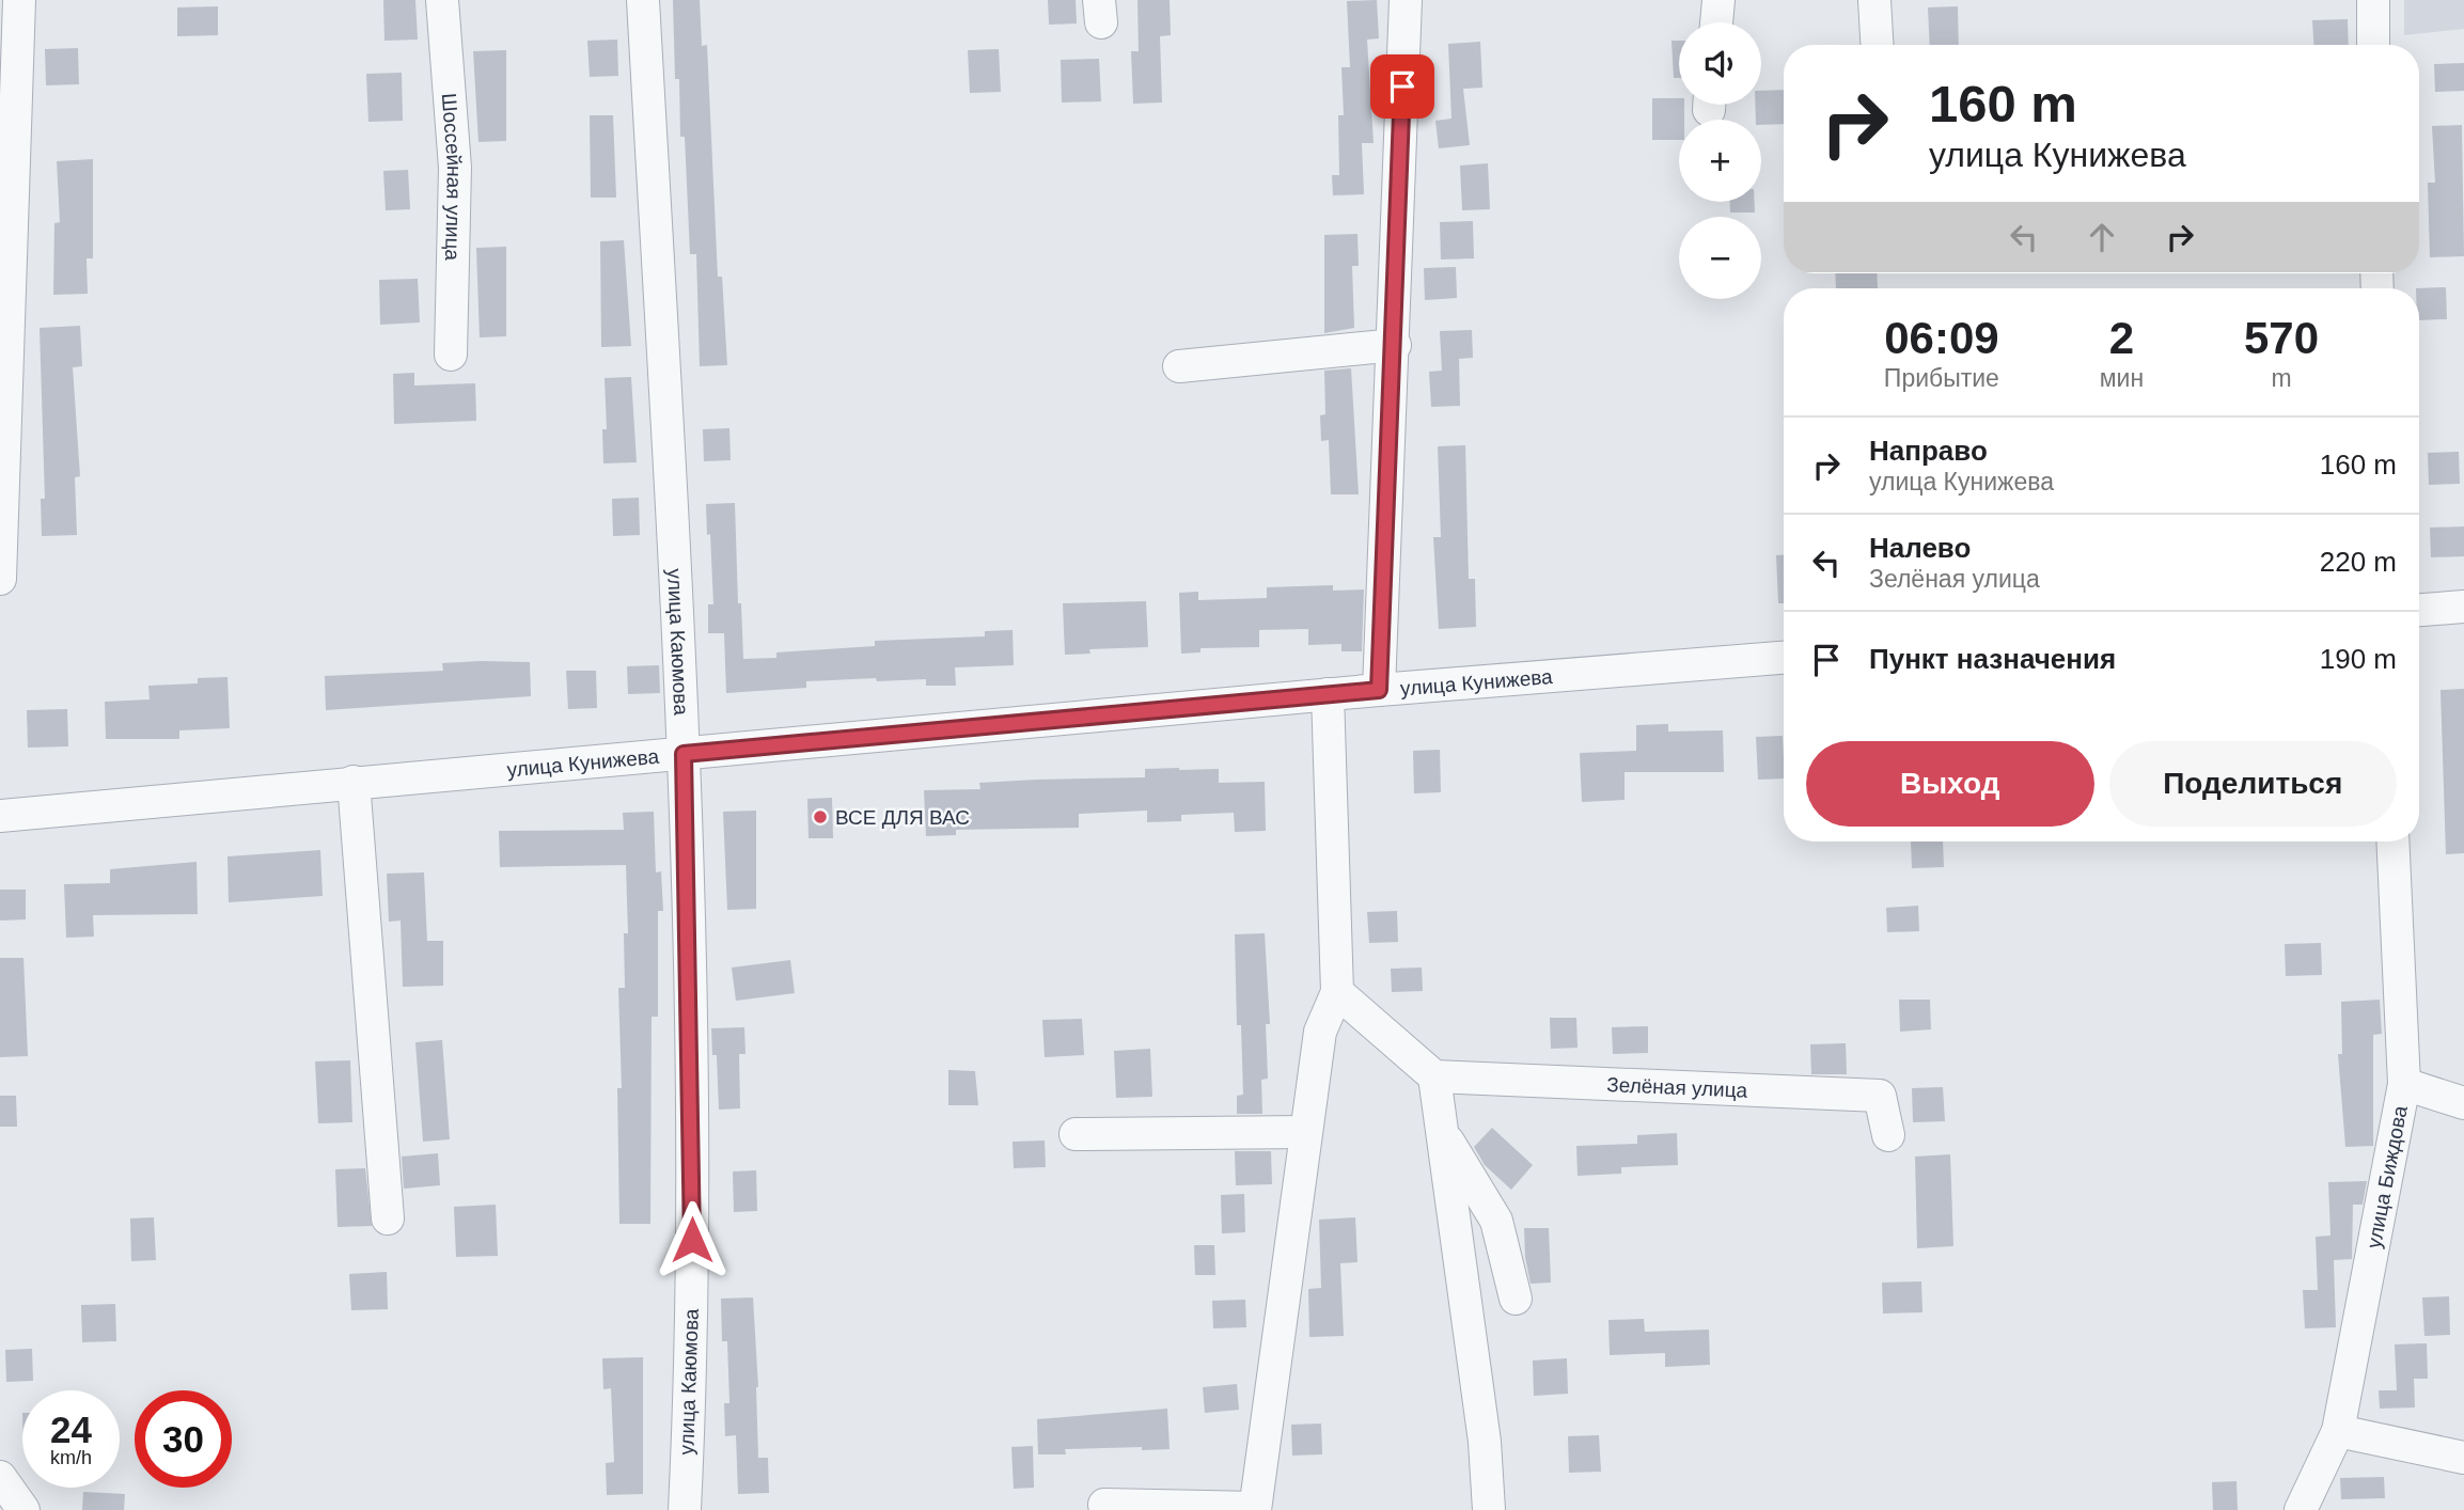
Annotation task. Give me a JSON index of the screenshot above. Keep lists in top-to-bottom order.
{
  "streets": {
    "street": [
      "Шоссейная улица",
      "улица Каюмова",
      "улица Кунижева",
      "Зелёная улица",
      "улица Биждова"
    ]
  },
  "crossings": [
    ["улица Каюмова", "улица Кунижева"]
  ],
  "places": ["ВСЕ ДЛЯ ВАС"],
  "page": {
    "map_buttons": ["+", "−"],
    "turn": ["160 m", "улица Кунижева"],
    "eta": [
      "06:09",
      "Прибытие",
      "2",
      "мин",
      "570",
      "m"
    ],
    "list": [
      {
        "name": "Направо",
        "note": "улица Кунижева",
        "value": "160 m"
      },
      {
        "name": "Налево",
        "note": "Зелёная улица",
        "value": "220 m"
      },
      {
        "name": "Пункт назначения",
        "value": "190 m"
      }
    ],
    "buttons": ["Выход", "Поделиться"],
    "speed": "24 km/h",
    "limit": "30"
  }
}
